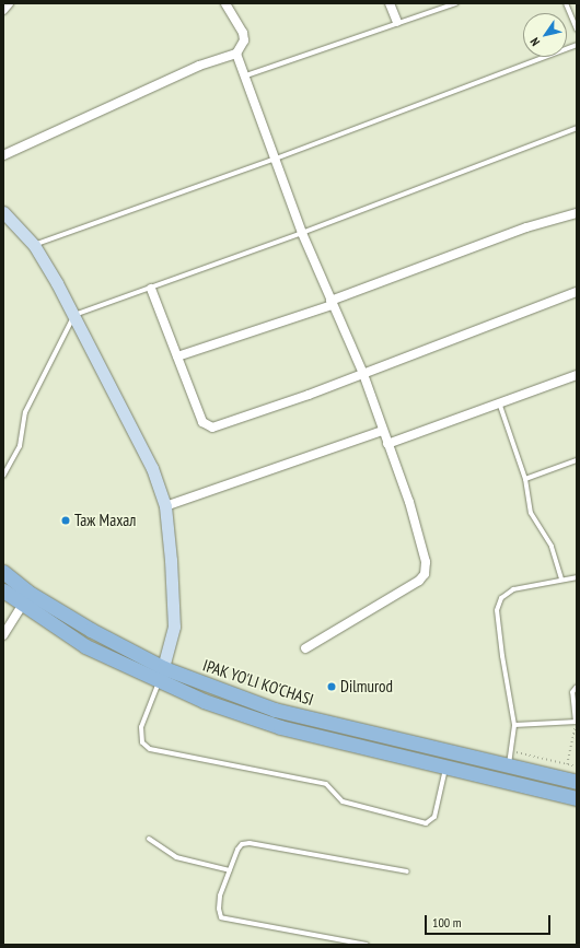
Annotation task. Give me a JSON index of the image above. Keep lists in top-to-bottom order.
{
  "streets": {
    "main road": ["IPAK YO'LI KO'CHASI"]
  },
  "places": ["Таж Махал", "Dilmurod"],
  "scale_bar": "100 m",
  "north": "bottom left"
}
